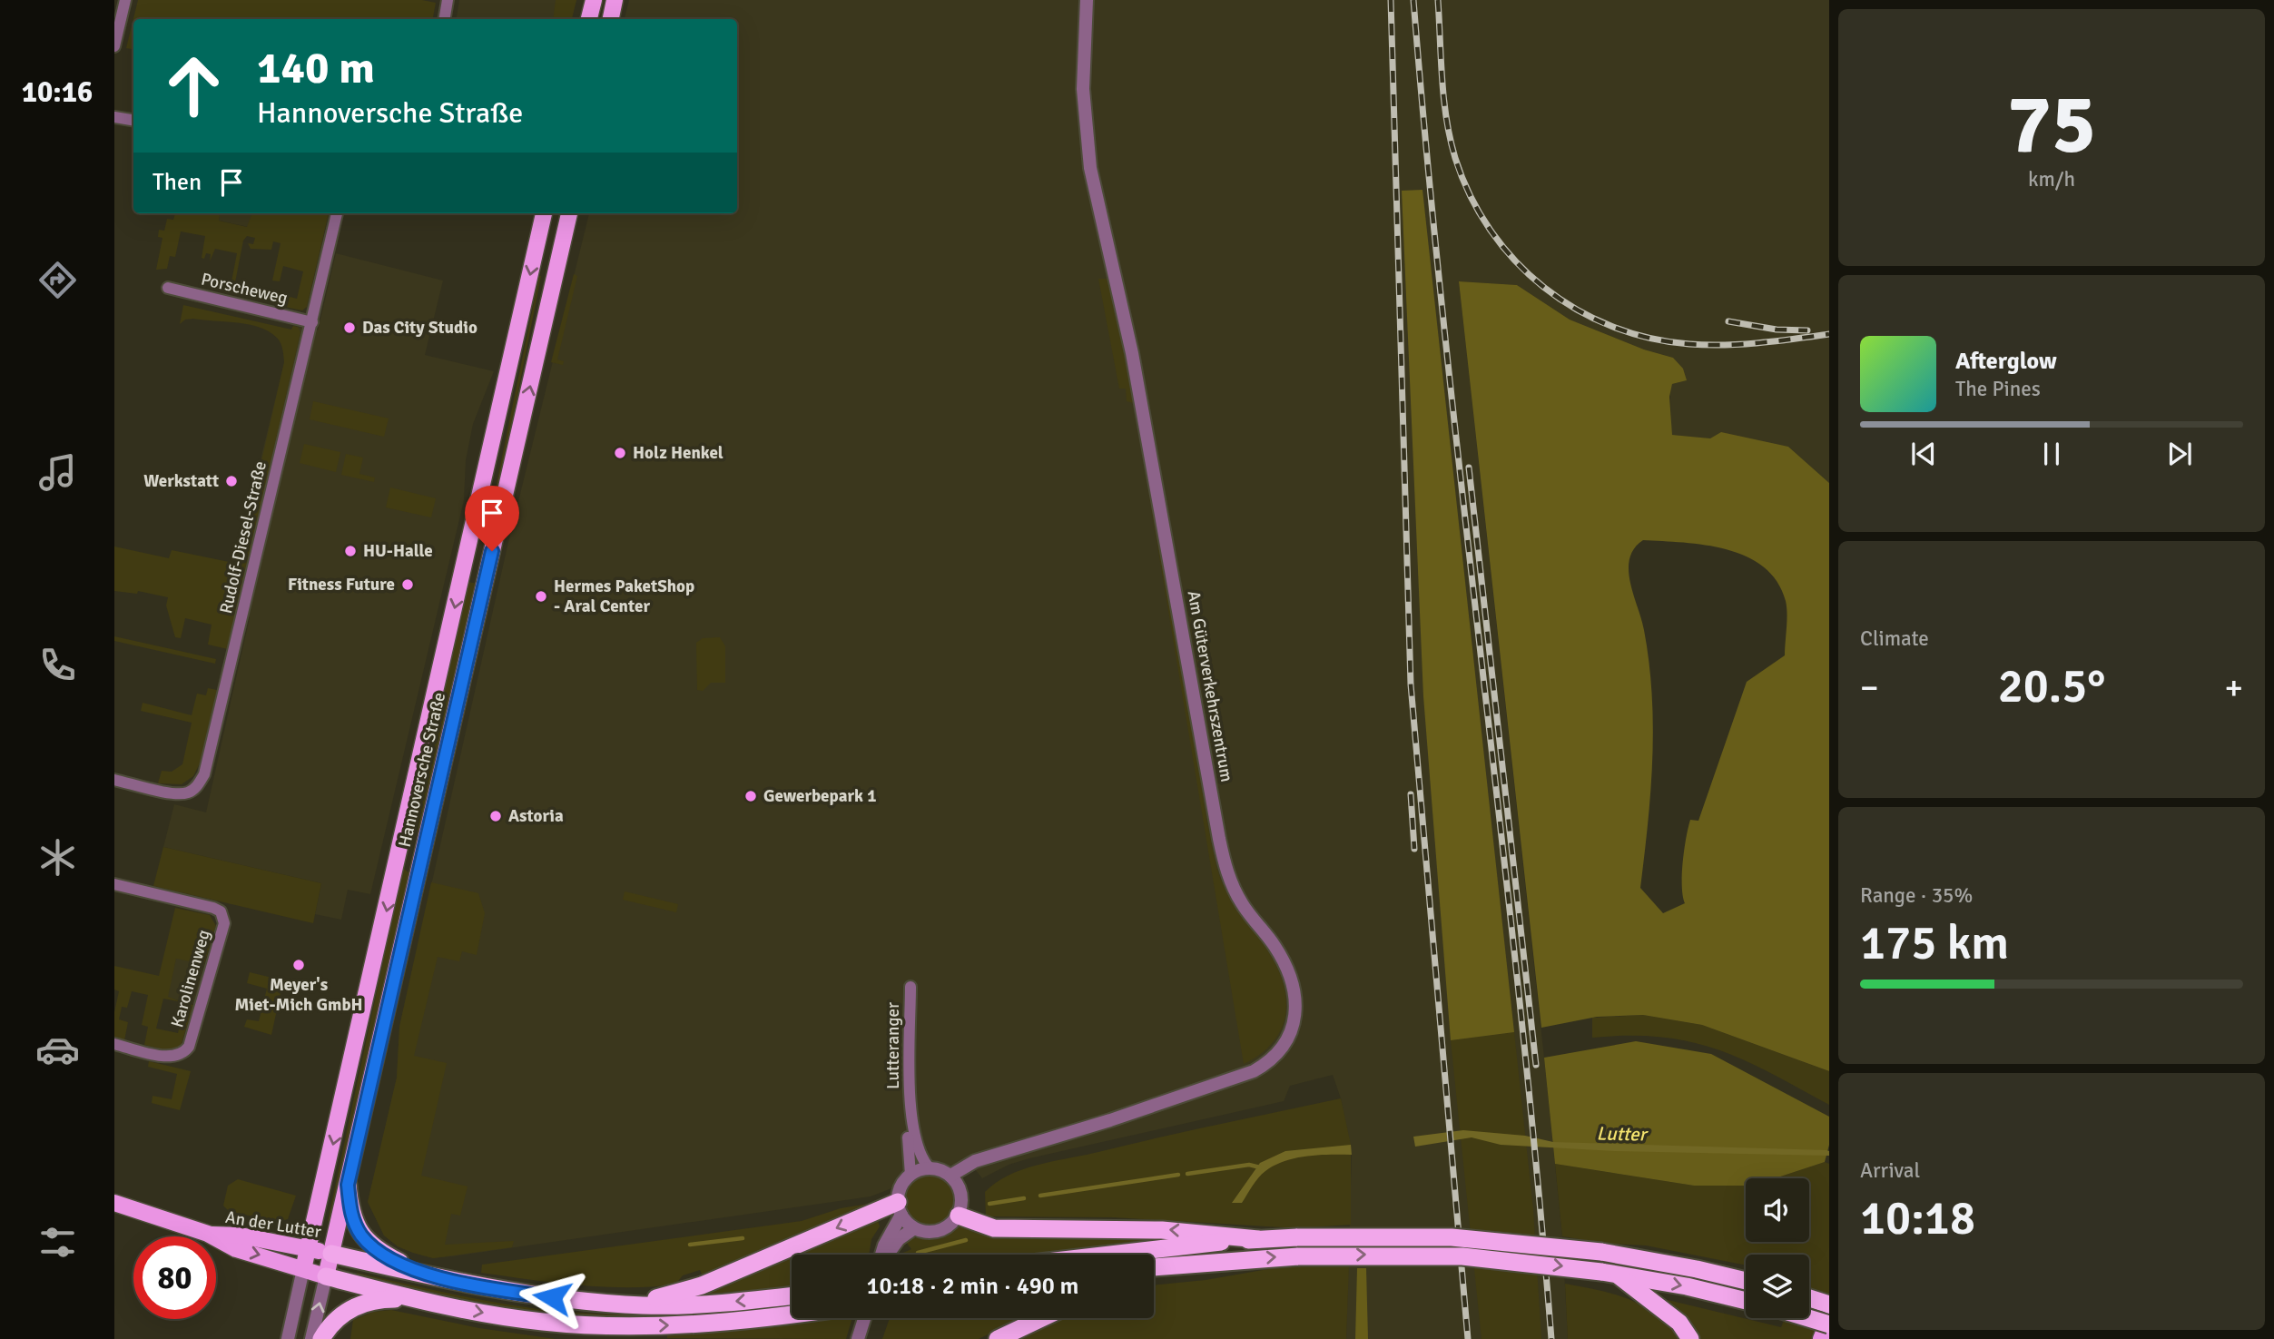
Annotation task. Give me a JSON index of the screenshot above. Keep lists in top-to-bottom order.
{
  "streets": {
    "main road": ["Hannoversche Straße", "An der Lutter"],
    "street": [
      "Porscheweg",
      "Rudolf-Diesel-Straße",
      "Am Güterverkehrszentrum",
      "Karolinenweg",
      "Lutteranger"
    ]
  },
  "crossings": [
    ["Porscheweg", "Rudolf-Diesel-Straße"],
    ["Am Güterverkehrszentrum", "Lutteranger"],
    ["Hannoversche Straße", "An der Lutter"]
  ],
  "water": ["Lutter"],
  "places": [
    "Das City Studio",
    "Holz Henkel",
    "Werkstatt",
    "HU-Halle",
    "Fitness Future",
    "Hermes PaketShop - Aral Center",
    "Gewerbepark 1",
    "Astoria",
    "Meyer's Miet-Mich GmbH"
  ],
  "page": {
    "tabs": "10:16",
    "tile": [
      ["75", "km/h"],
      "Climate",
      ["Range · 35%", "175 km"],
      ["Arrival", "10:18"]
    ],
    "turn": ["140 m", "Hannoversche Straße"],
    "then": "Then",
    "song": ["Afterglow", "The Pines"],
    "heat": ["−", "20.5°", "+"],
    "limit": "80",
    "trip": "10:18 · 2 min · 490 m"
  }
}
